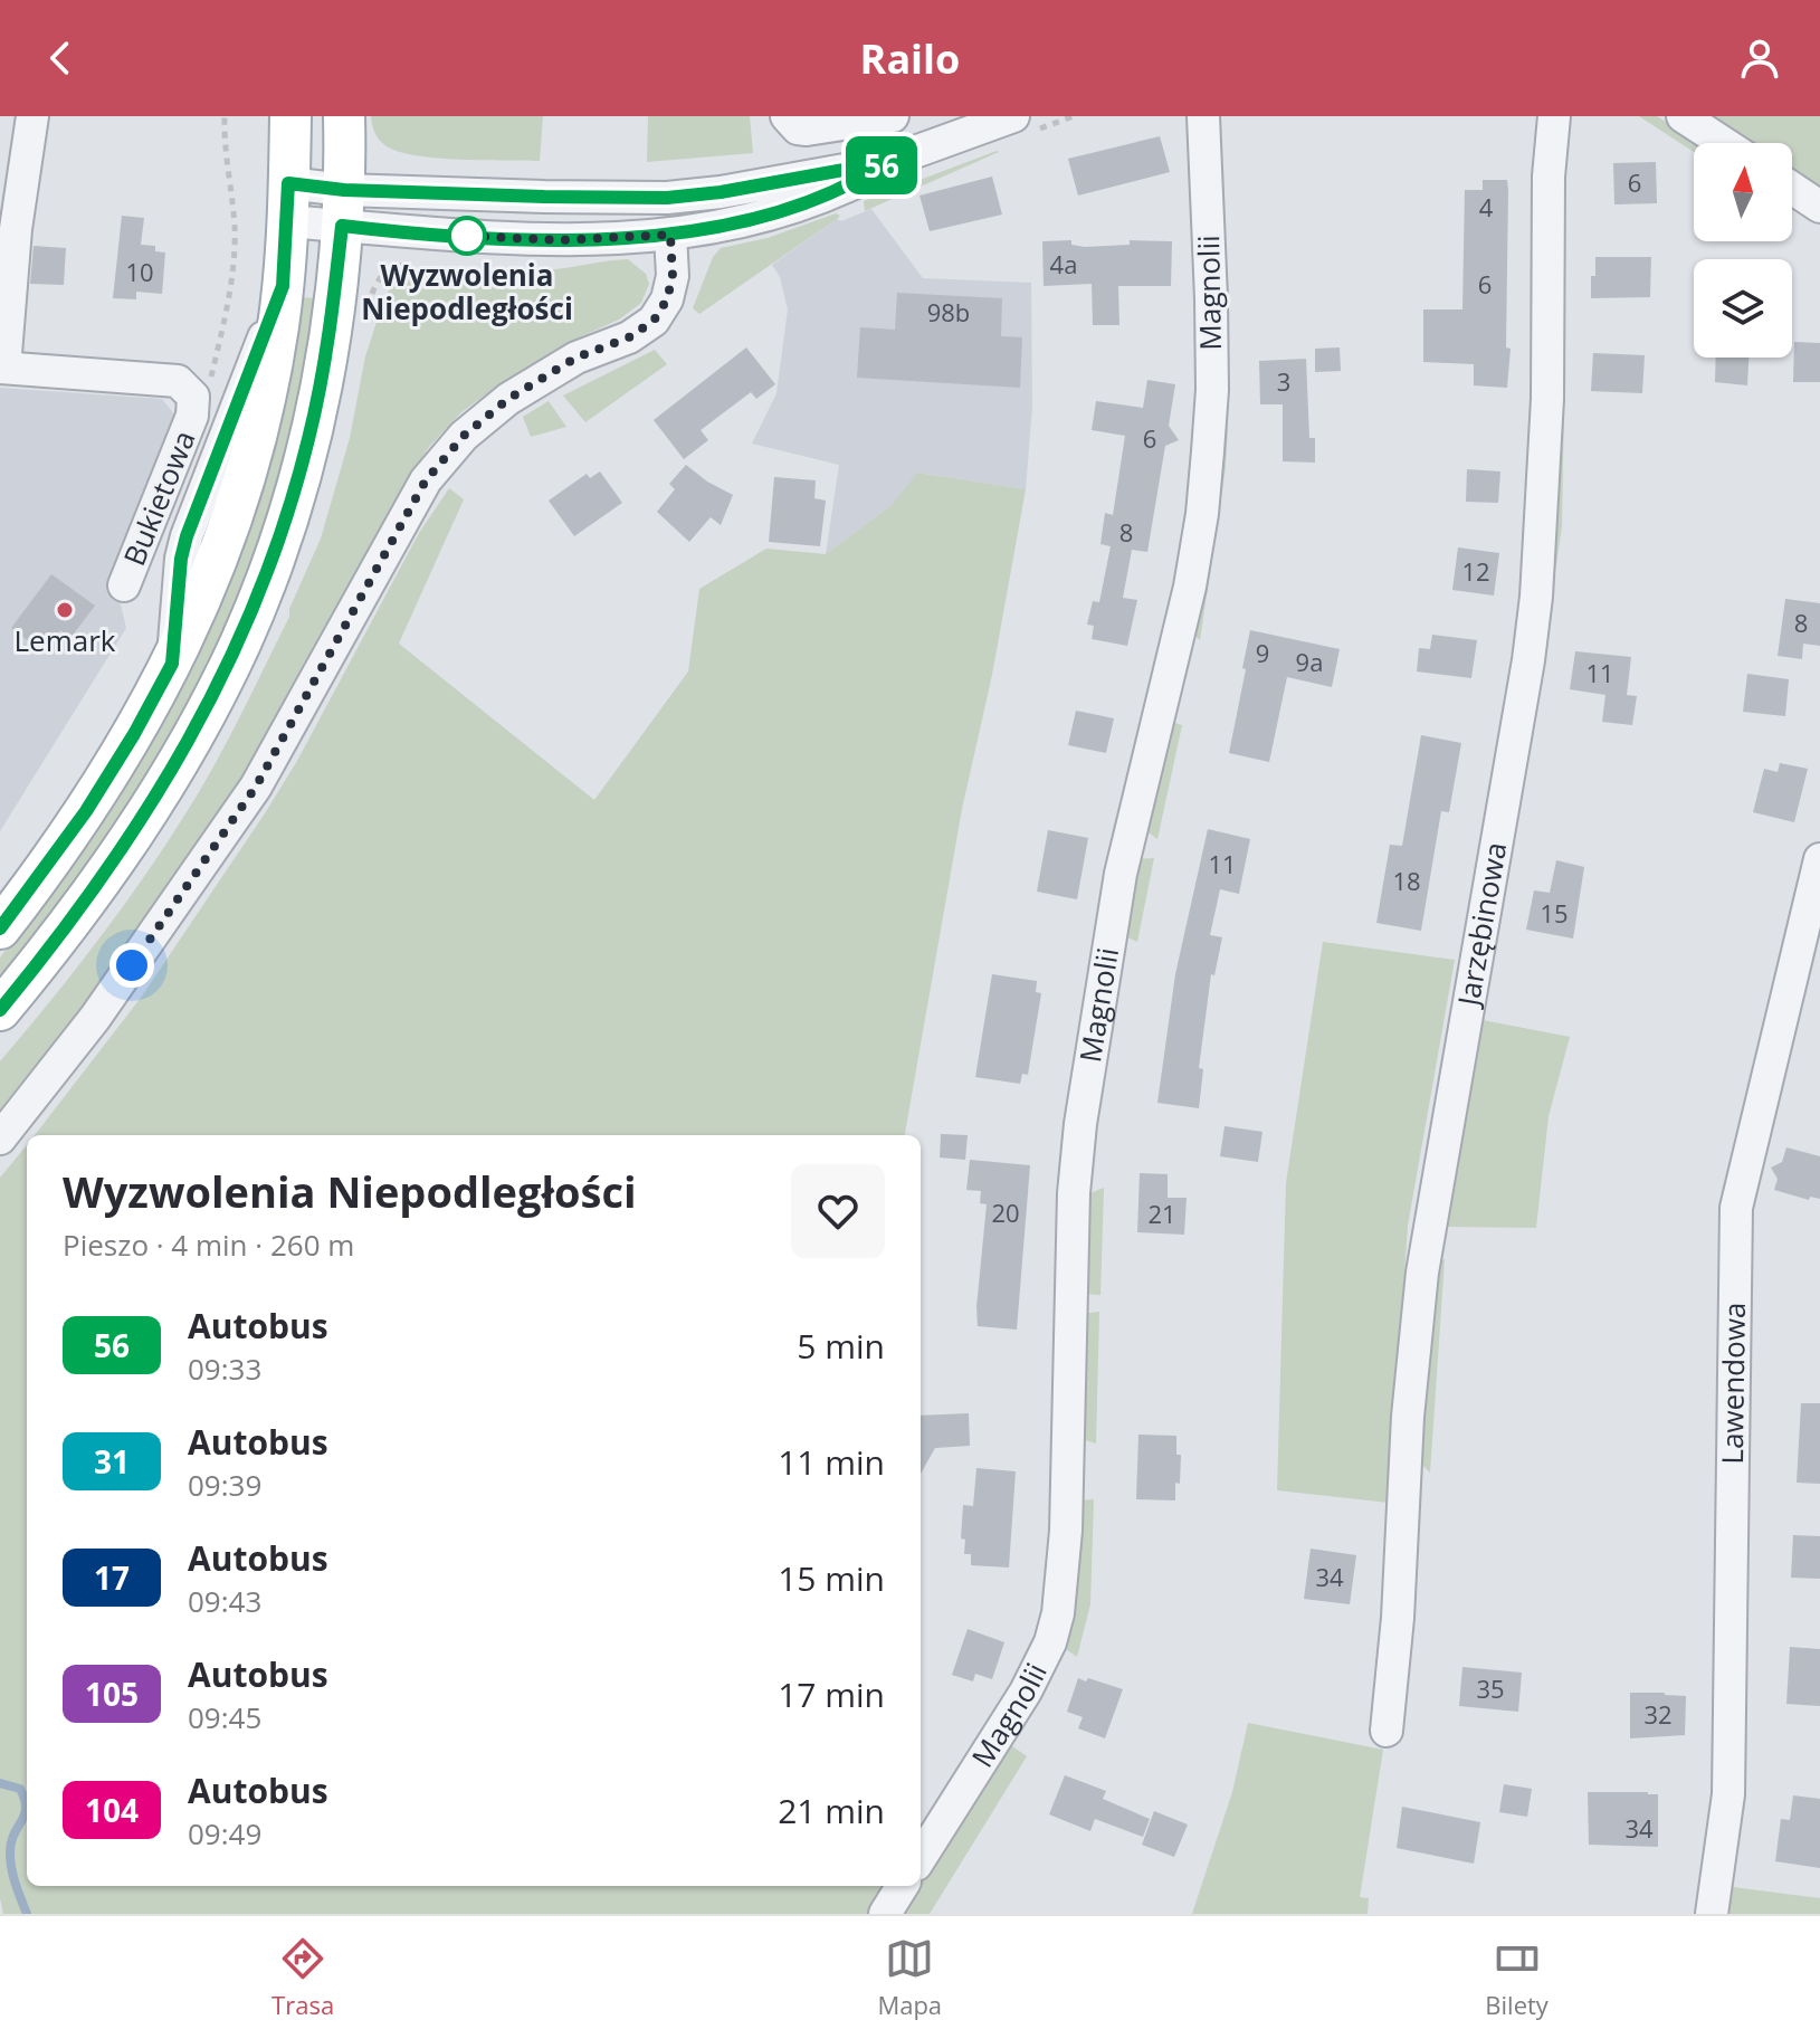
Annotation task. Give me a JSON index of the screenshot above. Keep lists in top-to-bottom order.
{
  "streets": {
    "street": [
      "Magnolii",
      "Bukietowa",
      "Jarzębinowa",
      "Lawendowa"
    ]
  },
  "places": ["Wyzwolenia Niepodległości", "Lemark"],
  "lines": ["bus line 56"],
  "house_numbers": [
    "6",
    "4",
    "4a",
    "10",
    "6",
    "98b",
    "3",
    "6",
    "8",
    "12",
    "8",
    "9",
    "9a",
    "11",
    "11",
    "18",
    "15",
    "20",
    "21",
    "34",
    "35",
    "32",
    "34"
  ],
  "north": "top",
  "page": {
    "header": "Railo",
    "on_map": "56",
    "heading": ["Wyzwolenia Niepodległości", "Pieszo · 4 min · 260 m"],
    "list": [
      {
        "mark": "56",
        "name": "Autobus",
        "note": "09:33",
        "value": "5 min"
      },
      {
        "mark": "31",
        "name": "Autobus",
        "note": "09:39",
        "value": "11 min"
      },
      {
        "mark": "17",
        "name": "Autobus",
        "note": "09:43",
        "value": "15 min"
      },
      {
        "mark": "105",
        "name": "Autobus",
        "note": "09:45",
        "value": "17 min"
      },
      {
        "mark": "104",
        "name": "Autobus",
        "note": "09:49",
        "value": "21 min"
      }
    ],
    "tabs": ["Trasa", "Mapa", "Bilety"]
  }
}
